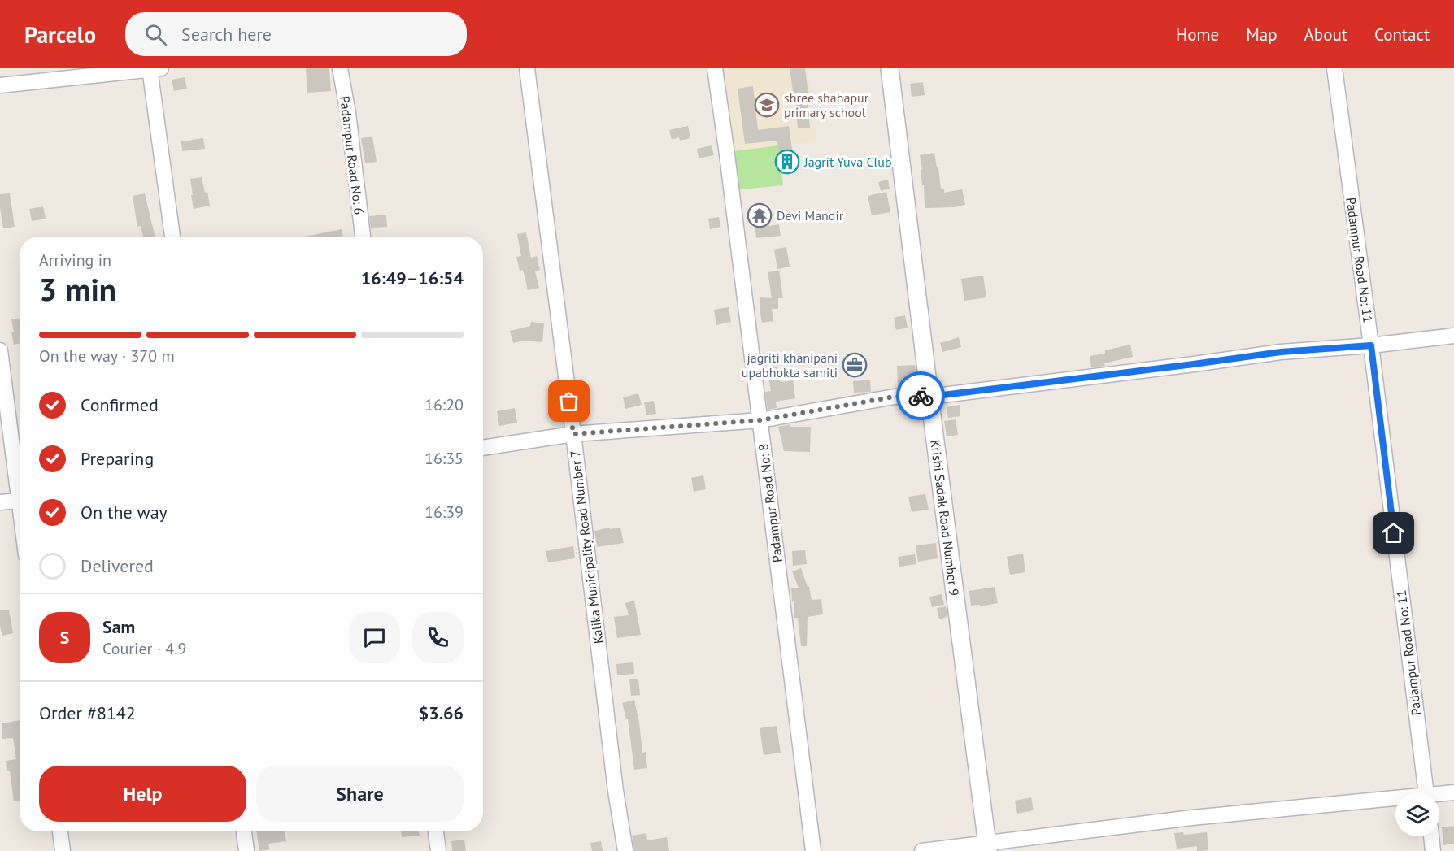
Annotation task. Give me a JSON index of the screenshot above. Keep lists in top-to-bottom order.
{
  "streets": {
    "street": [
      "Padampur Road No: 6",
      "Padampur Road No: 11",
      "Padampur Road No: 8",
      "Krishi Sadak Road Number 9",
      "Kalika Municipality Road Number 7"
    ]
  },
  "places": {
    "school or university": ["shree shahapur primary school"],
    "building": ["Jagrit Yuva Club"],
    "temple": ["Devi Mandir"],
    "office": ["jagriti khanipani upabhokta samiti"]
  },
  "page": {
    "header": "Parcelo",
    "search": "Search here",
    "nav": [
      "Home",
      "Map",
      "About",
      "Contact"
    ],
    "heading": ["3 min", "Arriving in", "16:49–16:54"],
    "panel": [
      "Sam",
      "Courier · 4.9",
      "Order #8142",
      "$3.66"
    ],
    "bar": "On the way · 370 m",
    "list": [
      ["Confirmed", "16:20"],
      ["Preparing", "16:35"],
      ["On the way", "16:39"],
      "Delivered"
    ],
    "round": "S",
    "buttons": ["Help", "Share"]
  }
}
